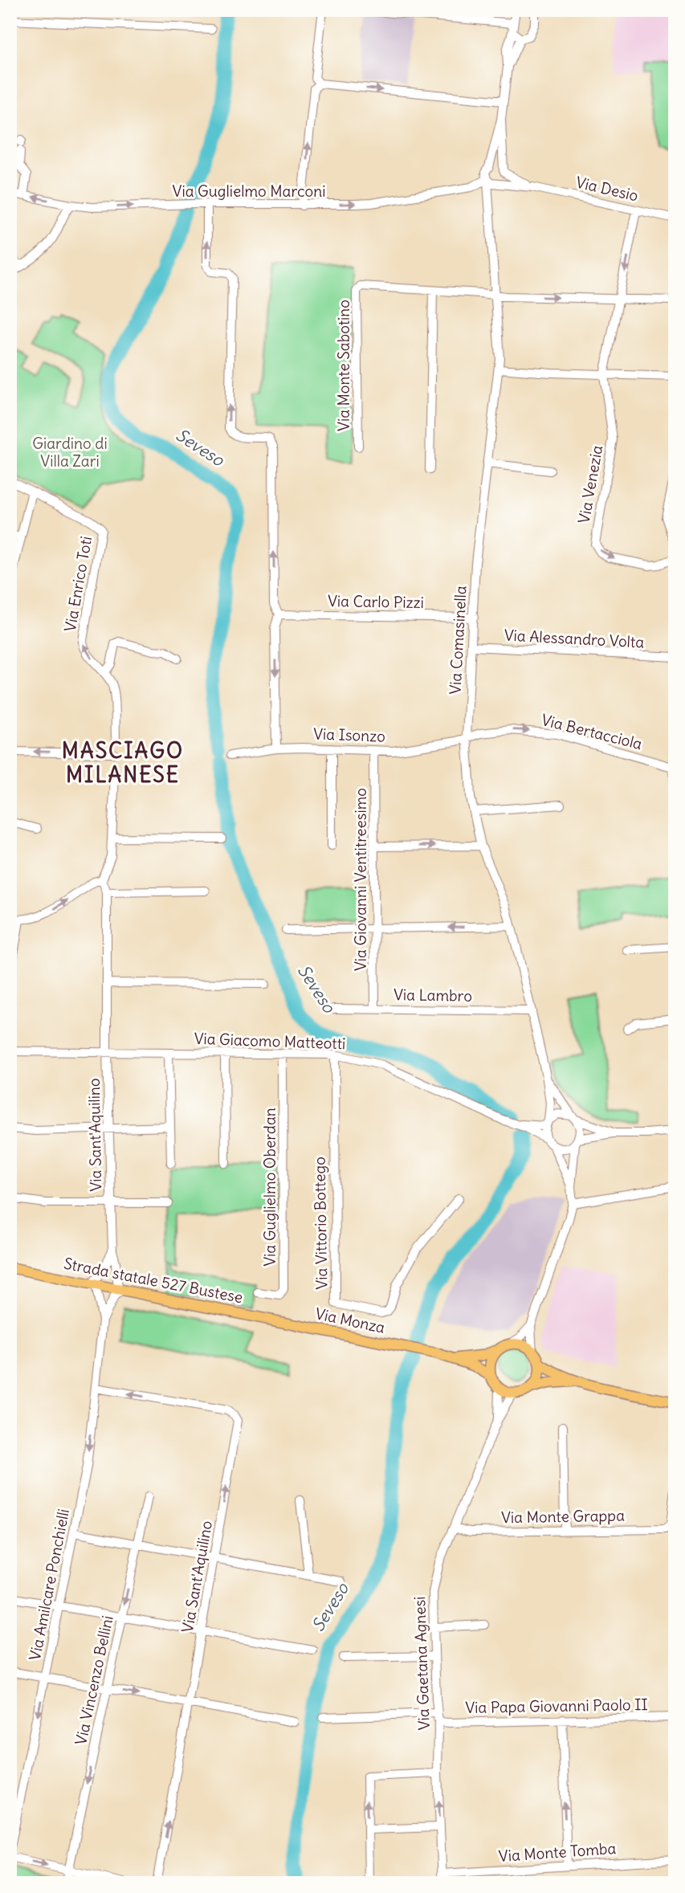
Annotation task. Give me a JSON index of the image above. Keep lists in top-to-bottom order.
{
  "streets": {
    "main road": ["Strada statale 527 Bustese", "Via Monza"],
    "street": [
      "Via Desio",
      "Via Guglielmo Marconi",
      "Via Monte Sabotino",
      "Via Venezia",
      "Via Enrico Toti",
      "Via Carlo Pizzi",
      "Via Alessandro Volta",
      "Via Comasinella",
      "Via Bertacciola",
      "Via Isonzo",
      "Via Giovanni Ventitreesimo",
      "Via Lambro",
      "Via Giacomo Matteotti",
      "Via Sant'Aquilino",
      "Via Guglielmo Oberdan",
      "Via Vittorio Bottego",
      "Via Monte Grappa",
      "Via Amilcare Ponchielli",
      "Via Gaetana Agnesi",
      "Via Vincenzo Bellini",
      "Via Papa Giovanni Paolo II",
      "Via Monte Tomba"
    ]
  },
  "crossings": [
    ["Via Desio", "Via Guglielmo Marconi"],
    ["Via Desio", "Via Venezia"],
    ["Via Desio", "Via Comasinella"],
    ["Via Guglielmo Marconi", "Via Comasinella"],
    ["Via Monte Sabotino", "Via Venezia"],
    ["Via Monte Sabotino", "Via Comasinella"],
    ["Via Carlo Pizzi", "Via Comasinella"],
    ["Via Alessandro Volta", "Via Comasinella"],
    ["Via Comasinella", "Via Bertacciola"],
    ["Via Comasinella", "Via Isonzo"],
    ["Via Comasinella", "Via Lambro"],
    ["Via Comasinella", "Via Giacomo Matteotti"],
    ["Via Bertacciola", "Via Isonzo"],
    ["Via Isonzo", "Via Giovanni Ventitreesimo"],
    ["Via Giovanni Ventitreesimo", "Via Lambro"],
    ["Via Giacomo Matteotti", "Via Sant'Aquilino"],
    ["Via Giacomo Matteotti", "Via Guglielmo Oberdan"],
    ["Via Giacomo Matteotti", "Via Vittorio Bottego"],
    ["Via Sant'Aquilino", "Strada statale 527 Bustese"],
    ["Via Sant'Aquilino", "Via Amilcare Ponchielli"],
    ["Strada statale 527 Bustese", "Via Monza"],
    ["Strada statale 527 Bustese", "Via Amilcare Ponchielli"],
    ["Via Monte Grappa", "Via Gaetana Agnesi"],
    ["Via Gaetana Agnesi", "Via Papa Giovanni Paolo II"],
    ["Via Gaetana Agnesi", "Via Monte Tomba"]
  ],
  "one_way": [
    "Via Enrico Toti",
    "Via Bertacciola",
    "Via Amilcare Ponchielli",
    "Via Vincenzo Bellini"
  ],
  "districts": ["MASCIAGO MILANESE"],
  "water": ["Seveso"],
  "parks": ["Giardino di Villa Zari"]
}
